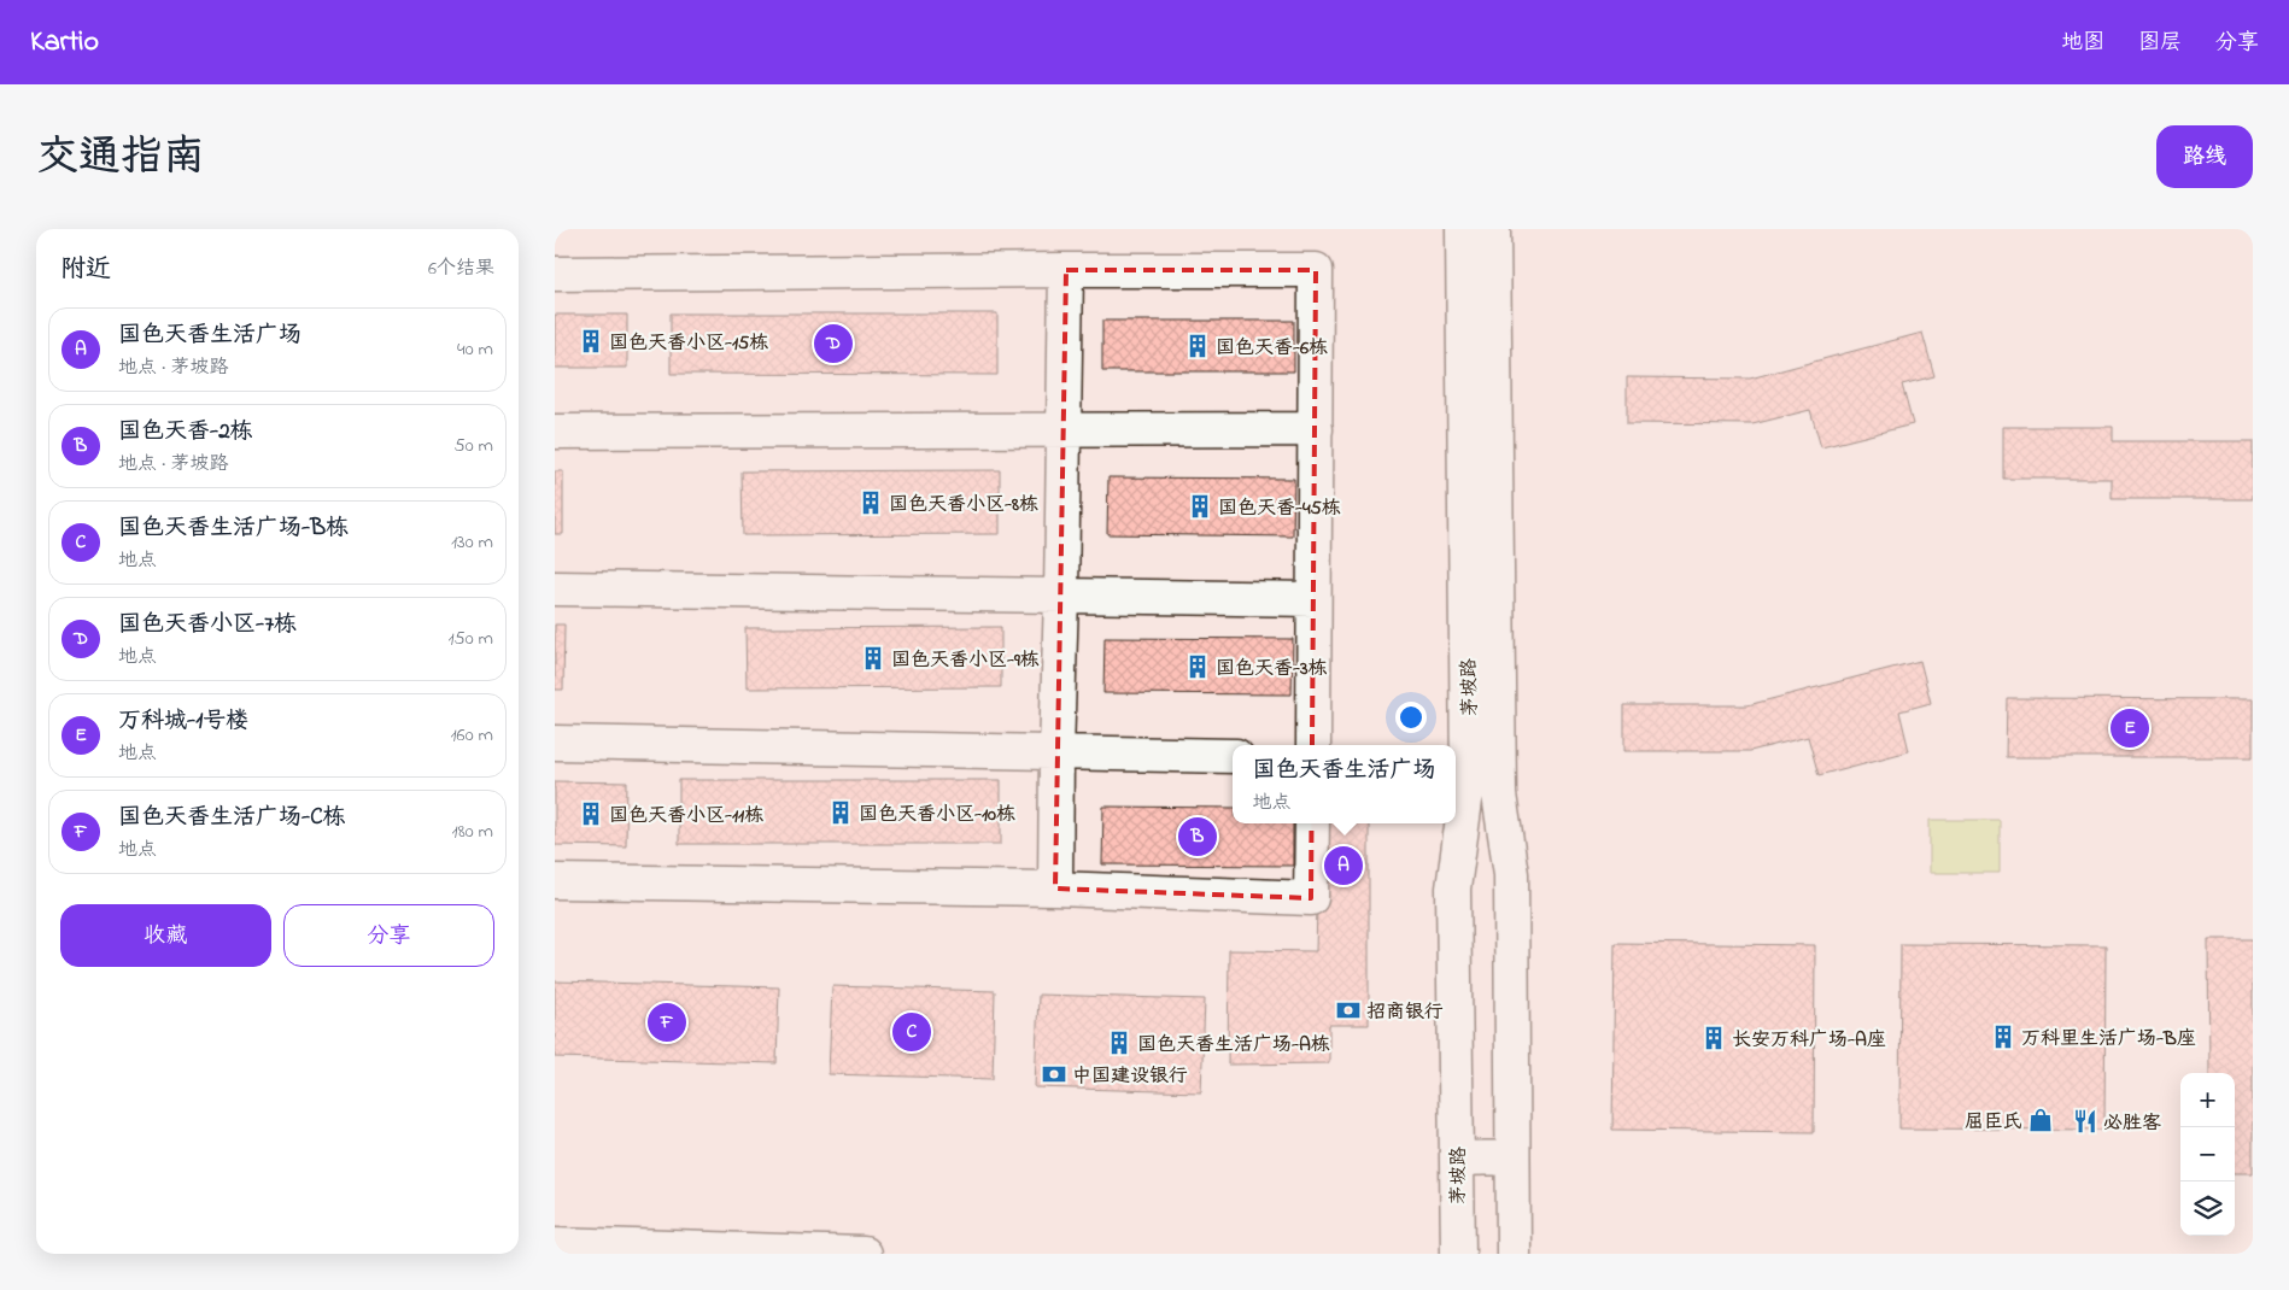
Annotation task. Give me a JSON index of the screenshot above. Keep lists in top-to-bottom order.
{
  "streets": {
    "street": ["茅坡路"]
  },
  "places": {
    "building": [
      "国色天香小区-15栋",
      "国色天香-6栋",
      "国色天香小区-8栋",
      "国色天香-45栋",
      "国色天香小区-9栋",
      "国色天香-3栋",
      "国色天香小区-10栋",
      "国色天香小区-11栋",
      "万科里生活广场-B座",
      "长安万科广场-A座",
      "国色天香生活广场-A栋"
    ],
    "bank": ["招商银行", "中国建设银行"],
    "shop": ["屈臣氏"],
    "restaurant": ["必胜客"]
  },
  "page": {
    "header": "Kartio",
    "nav": ["地图", "图层", "分享"],
    "title": "交通指南",
    "buttons": [
      "路线",
      ["收藏", "分享"]
    ],
    "heading": ["附近", "6个结果"],
    "list": [
      {
        "mark": "A",
        "name": "国色天香生活广场",
        "note": "地点 · 茅坡路",
        "value": "40 m"
      },
      {
        "mark": "B",
        "name": "国色天香-2栋",
        "note": "地点 · 茅坡路",
        "value": "50 m"
      },
      {
        "mark": "C",
        "name": "国色天香生活广场-B栋",
        "note": "地点",
        "value": "130 m"
      },
      {
        "mark": "D",
        "name": "国色天香小区-7栋",
        "note": "地点",
        "value": "150 m"
      },
      {
        "mark": "E",
        "name": "万科城-1号楼",
        "note": "地点",
        "value": "160 m"
      },
      {
        "mark": "F",
        "name": "国色天香生活广场-C栋",
        "note": "地点",
        "value": "180 m"
      }
    ],
    "pins": [
      "D",
      "E",
      "B",
      "A",
      "F",
      "C"
    ],
    "popup": ["国色天香生活广场", "地点"],
    "map_buttons": ["+", "−"]
  }
}
